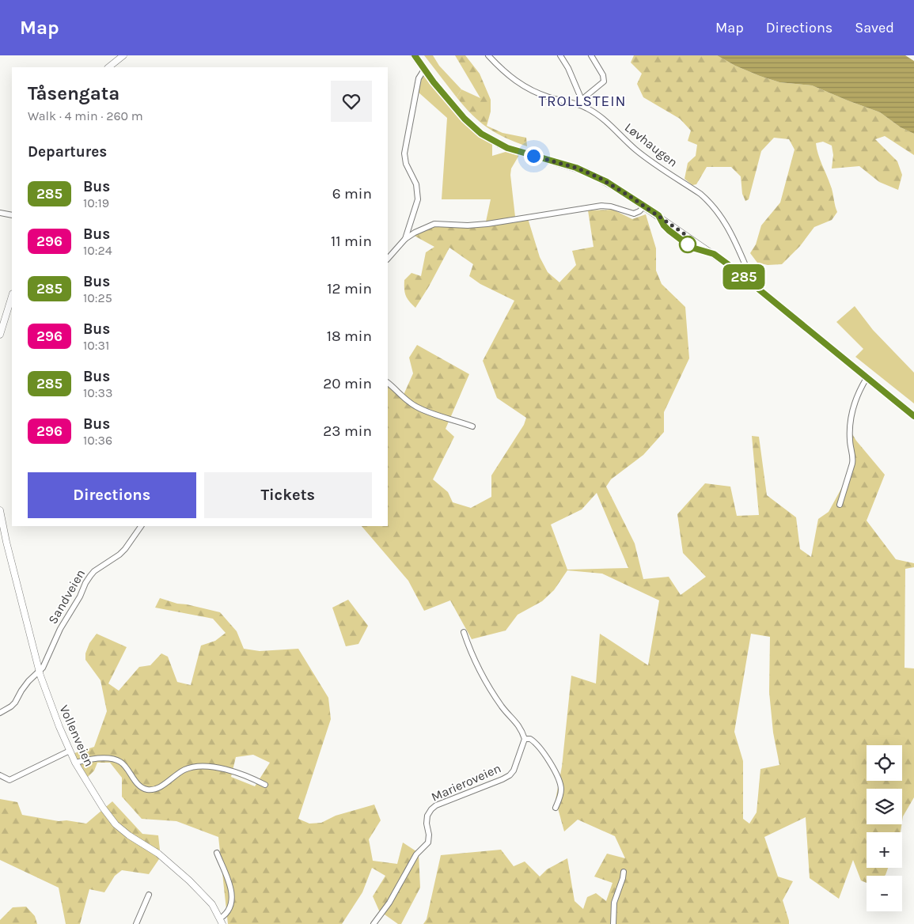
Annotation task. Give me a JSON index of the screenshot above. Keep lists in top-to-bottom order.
{
  "streets": {
    "main road": ["Vollenveien"],
    "street": ["Løvhaugen", "Sandveien", "Marieroveien"]
  },
  "crossings": [
    ["Sandveien", "Vollenveien"]
  ],
  "districts": ["TROLLSTEIN"],
  "lines": ["bus line 285"],
  "page": {
    "header": "Map",
    "nav": ["Map", "Directions", "Saved"],
    "on_map": "285",
    "heading": [
      ["Tåsengata", "Walk · 4 min · 260 m"],
      "Departures"
    ],
    "list": [
      {
        "mark": "285",
        "name": "Bus",
        "note": "10:19",
        "value": "6 min"
      },
      {
        "mark": "296",
        "name": "Bus",
        "note": "10:24",
        "value": "11 min"
      },
      {
        "mark": "285",
        "name": "Bus",
        "note": "10:25",
        "value": "12 min"
      },
      {
        "mark": "296",
        "name": "Bus",
        "note": "10:31",
        "value": "18 min"
      },
      {
        "mark": "285",
        "name": "Bus",
        "note": "10:33",
        "value": "20 min"
      },
      {
        "mark": "296",
        "name": "Bus",
        "note": "10:36",
        "value": "23 min"
      }
    ],
    "buttons": ["Directions", "Tickets"],
    "map_buttons": ["+", "−"]
  }
}
